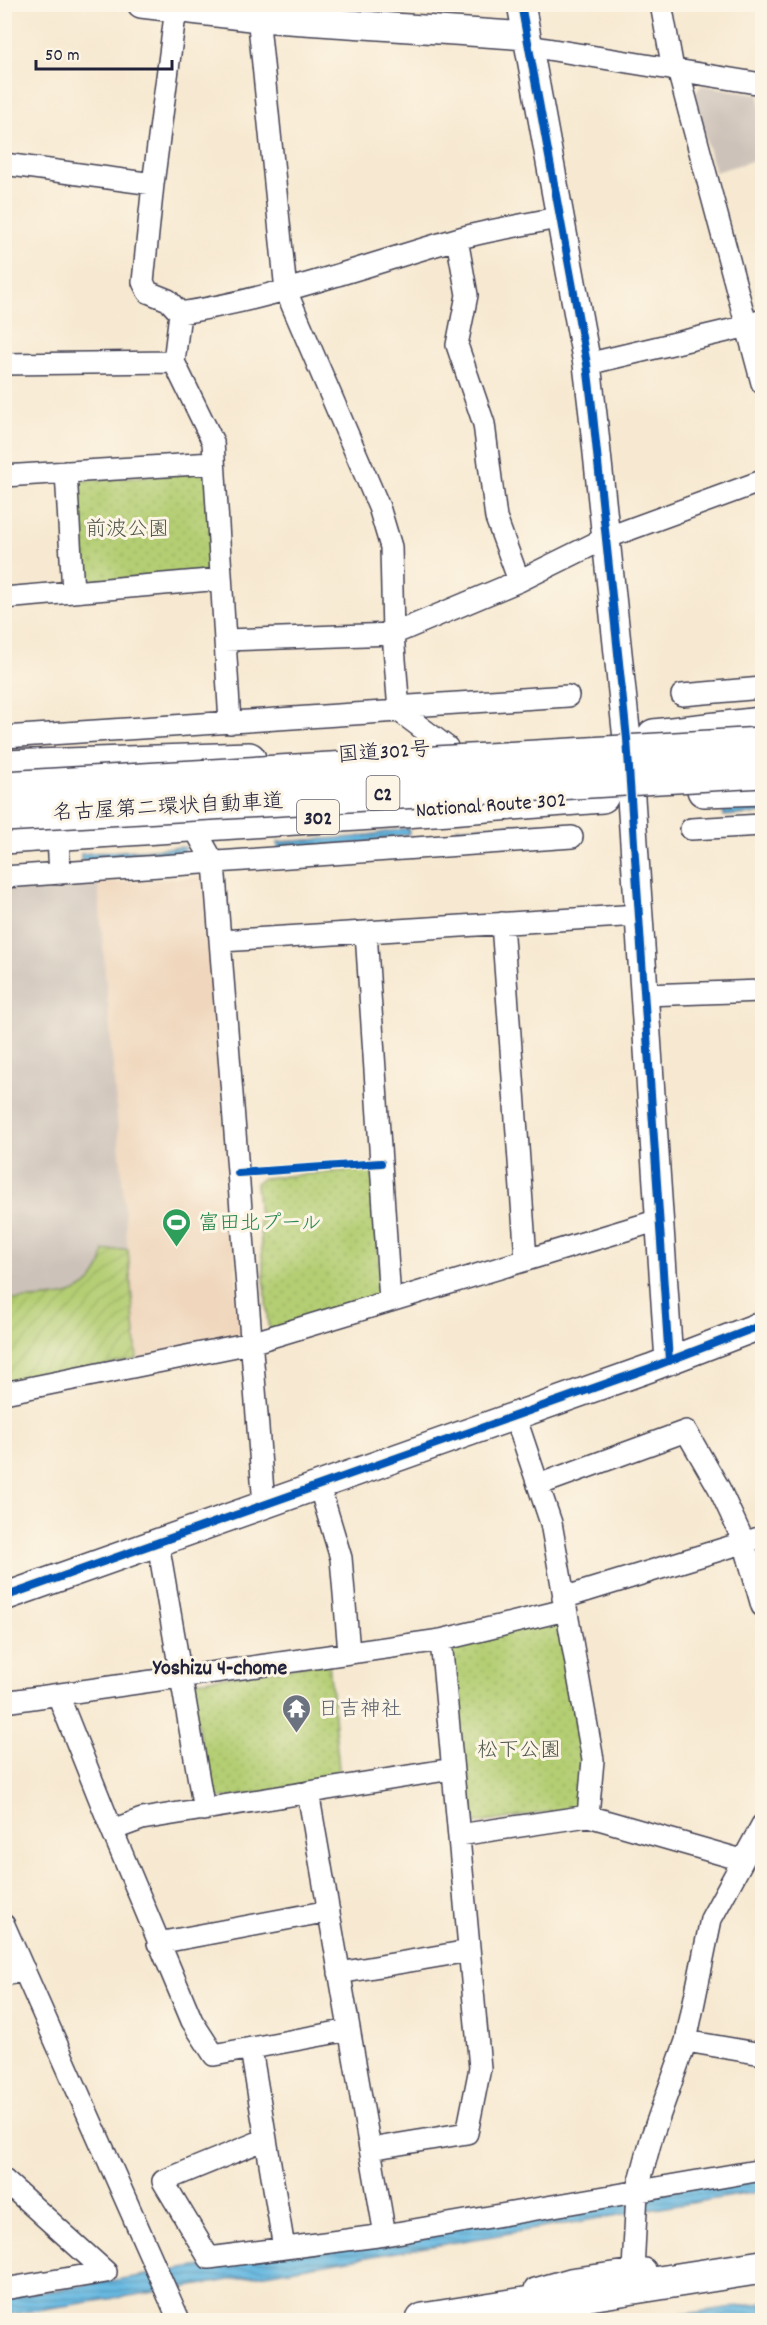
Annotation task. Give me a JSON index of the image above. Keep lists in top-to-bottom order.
{
  "streets": {
    "main road": [
      "国道302号",
      "C2",
      "National Route 302",
      "名古屋第二環状自動車道",
      "302"
    ]
  },
  "crossings": [
    ["National Route 302", "名古屋第二環状自動車道"]
  ],
  "districts": ["Yoshizu 4-chome"],
  "parks": ["前波公園", "松下公園"],
  "places": {
    "sports": ["富田北プール"],
    "temple": ["日吉神社"]
  },
  "scale_bar": "50 m"
}
